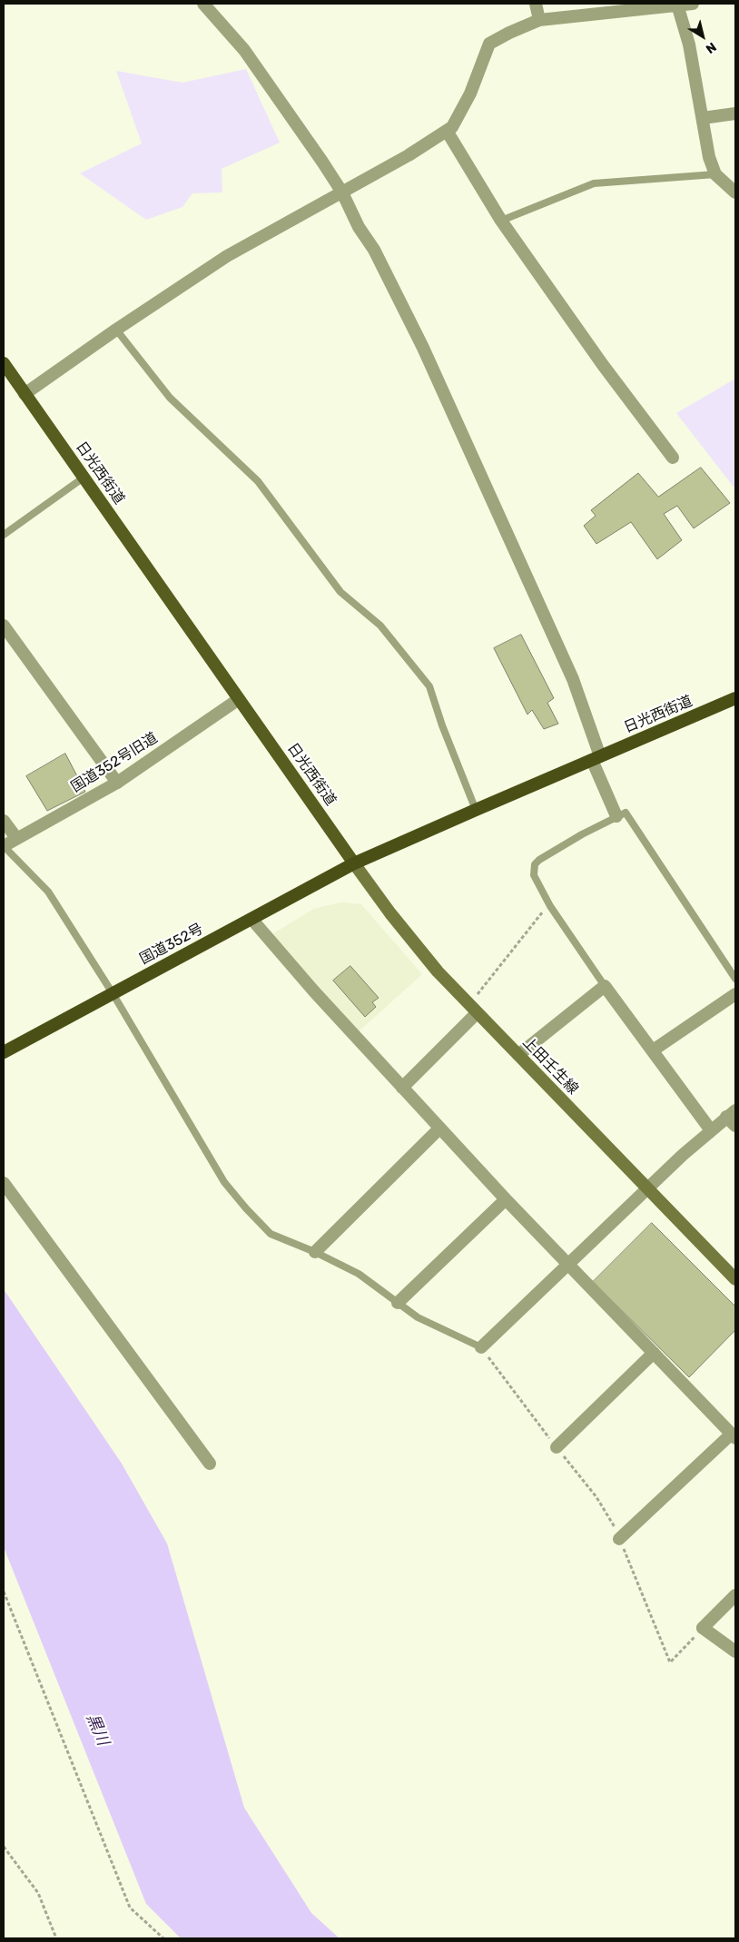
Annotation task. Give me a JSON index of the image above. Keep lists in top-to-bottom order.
{
  "streets": {
    "highway": ["日光西街道", "国道352号"],
    "main road": ["上田壬生線"],
    "street": ["国道352号旧道"]
  },
  "crossings": [
    ["日光西街道", "国道352号旧道"],
    ["日光西街道", "国道352号"],
    ["日光西街道", "上田壬生線"],
    ["国道352号", "上田壬生線"]
  ],
  "water": ["黒川"],
  "north": "bottom right"
}
